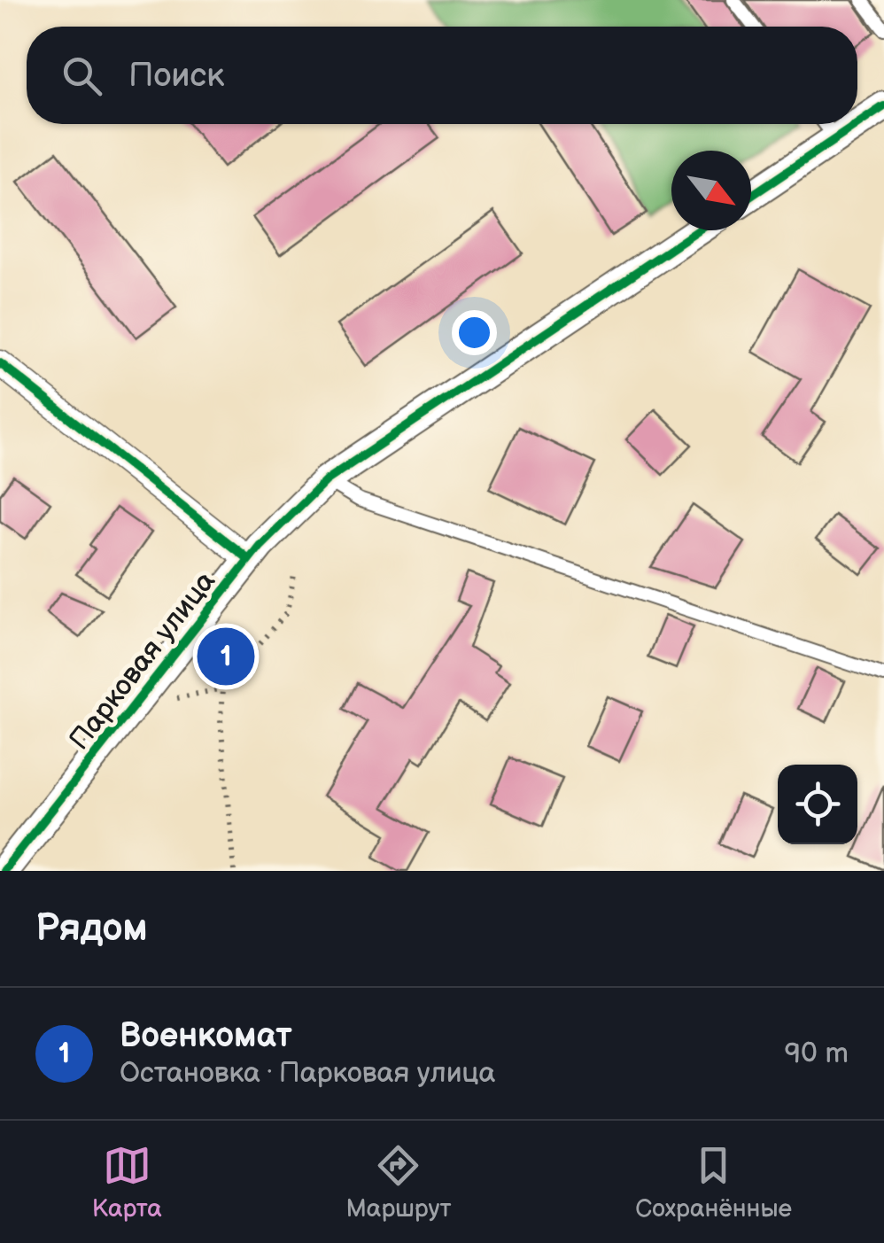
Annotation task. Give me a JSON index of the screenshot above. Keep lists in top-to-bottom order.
{
  "streets": {
    "street": ["Парковая улица"]
  },
  "north": "bottom right",
  "page": {
    "search": "Поиск",
    "pins": "1",
    "heading": "Рядом",
    "list": [
      {
        "mark": "1",
        "name": "Военкомат",
        "note": "Остановка · Парковая улица",
        "value": "90 m"
      }
    ],
    "nav": ["Карта", "Маршрут", "Сохранённые"]
  }
}
